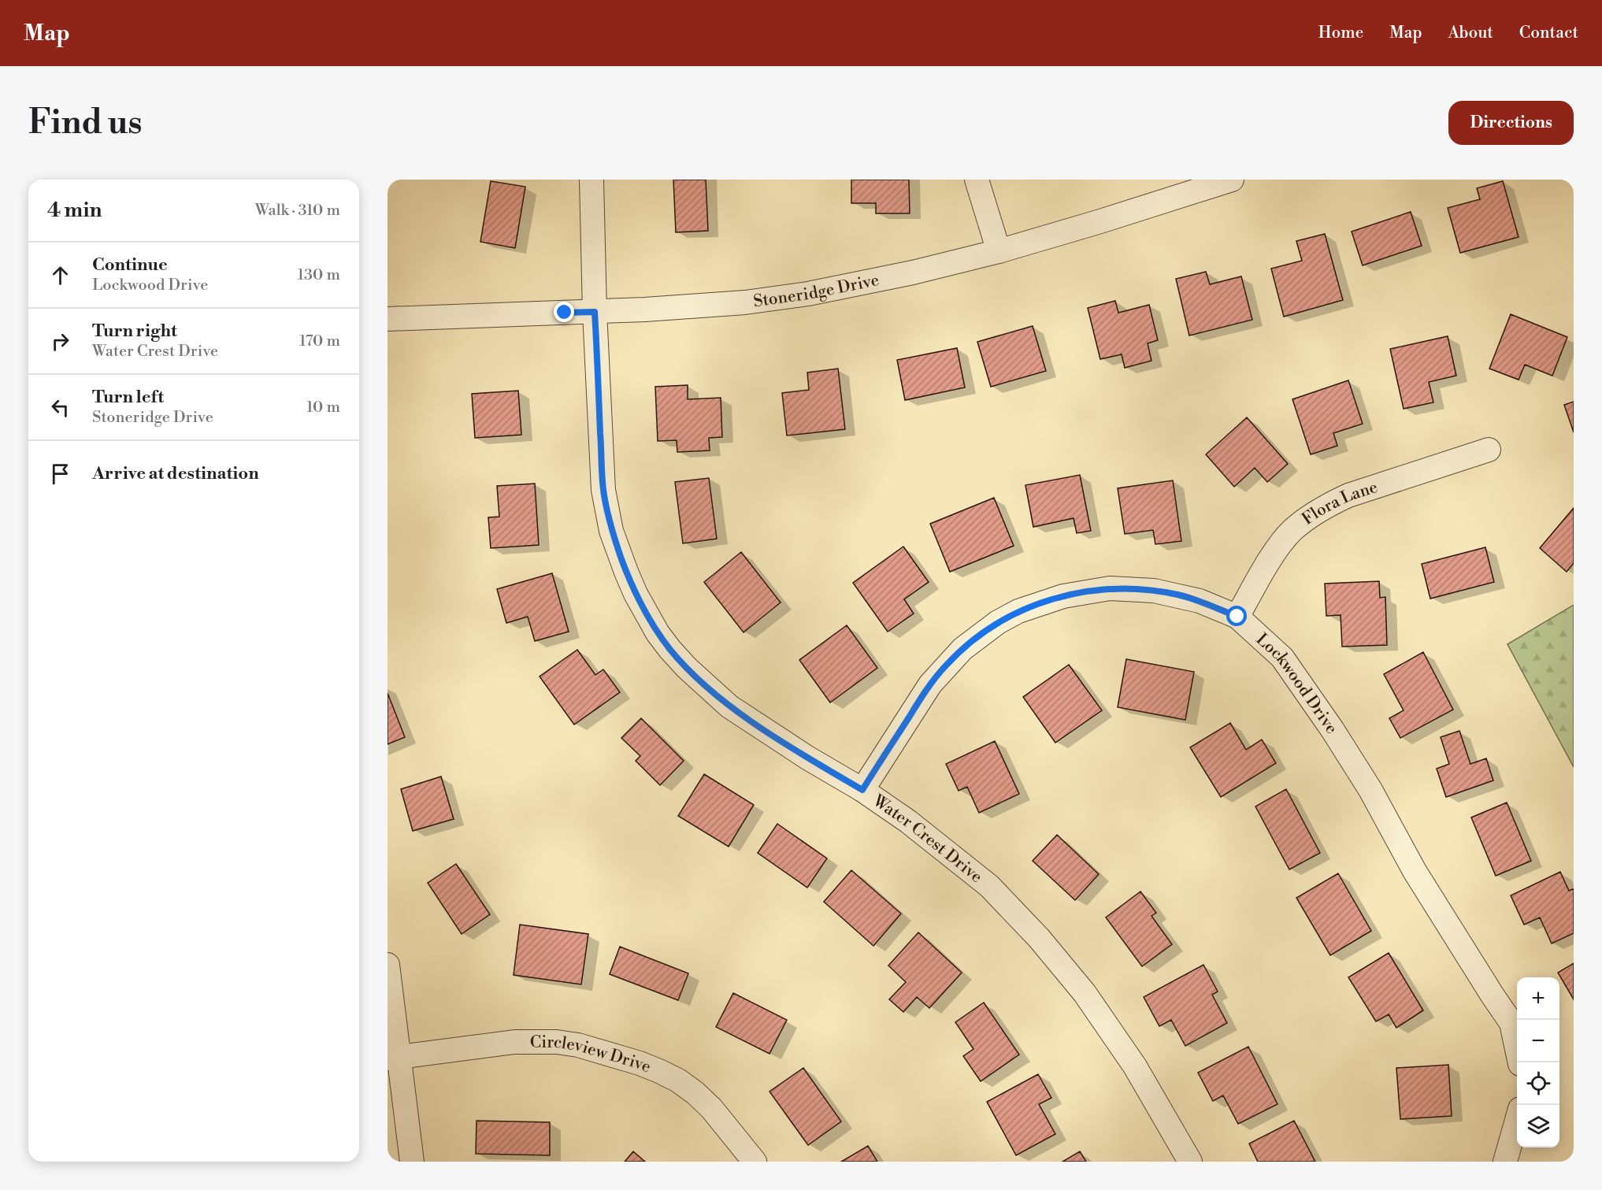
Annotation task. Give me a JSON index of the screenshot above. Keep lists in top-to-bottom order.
{
  "streets": {
    "street": [
      "Stoneridge Drive",
      "Flora Lane",
      "Lockwood Drive",
      "Water Crest Drive",
      "Circleview Drive"
    ]
  },
  "crossings": [
    ["Stoneridge Drive", "Water Crest Drive"],
    ["Flora Lane", "Lockwood Drive"],
    ["Lockwood Drive", "Water Crest Drive"]
  ],
  "page": {
    "header": "Map",
    "nav": [
      "Home",
      "Map",
      "About",
      "Contact"
    ],
    "buttons": "Directions",
    "title": "Find us",
    "heading": ["4 min", "Walk · 310 m"],
    "list": [
      ["Continue", "Lockwood Drive", "130 m"],
      ["Turn right", "Water Crest Drive", "170 m"],
      ["Turn left", "Stoneridge Drive", "10 m"],
      "Arrive at destination"
    ],
    "map_buttons": ["+", "−"]
  }
}
